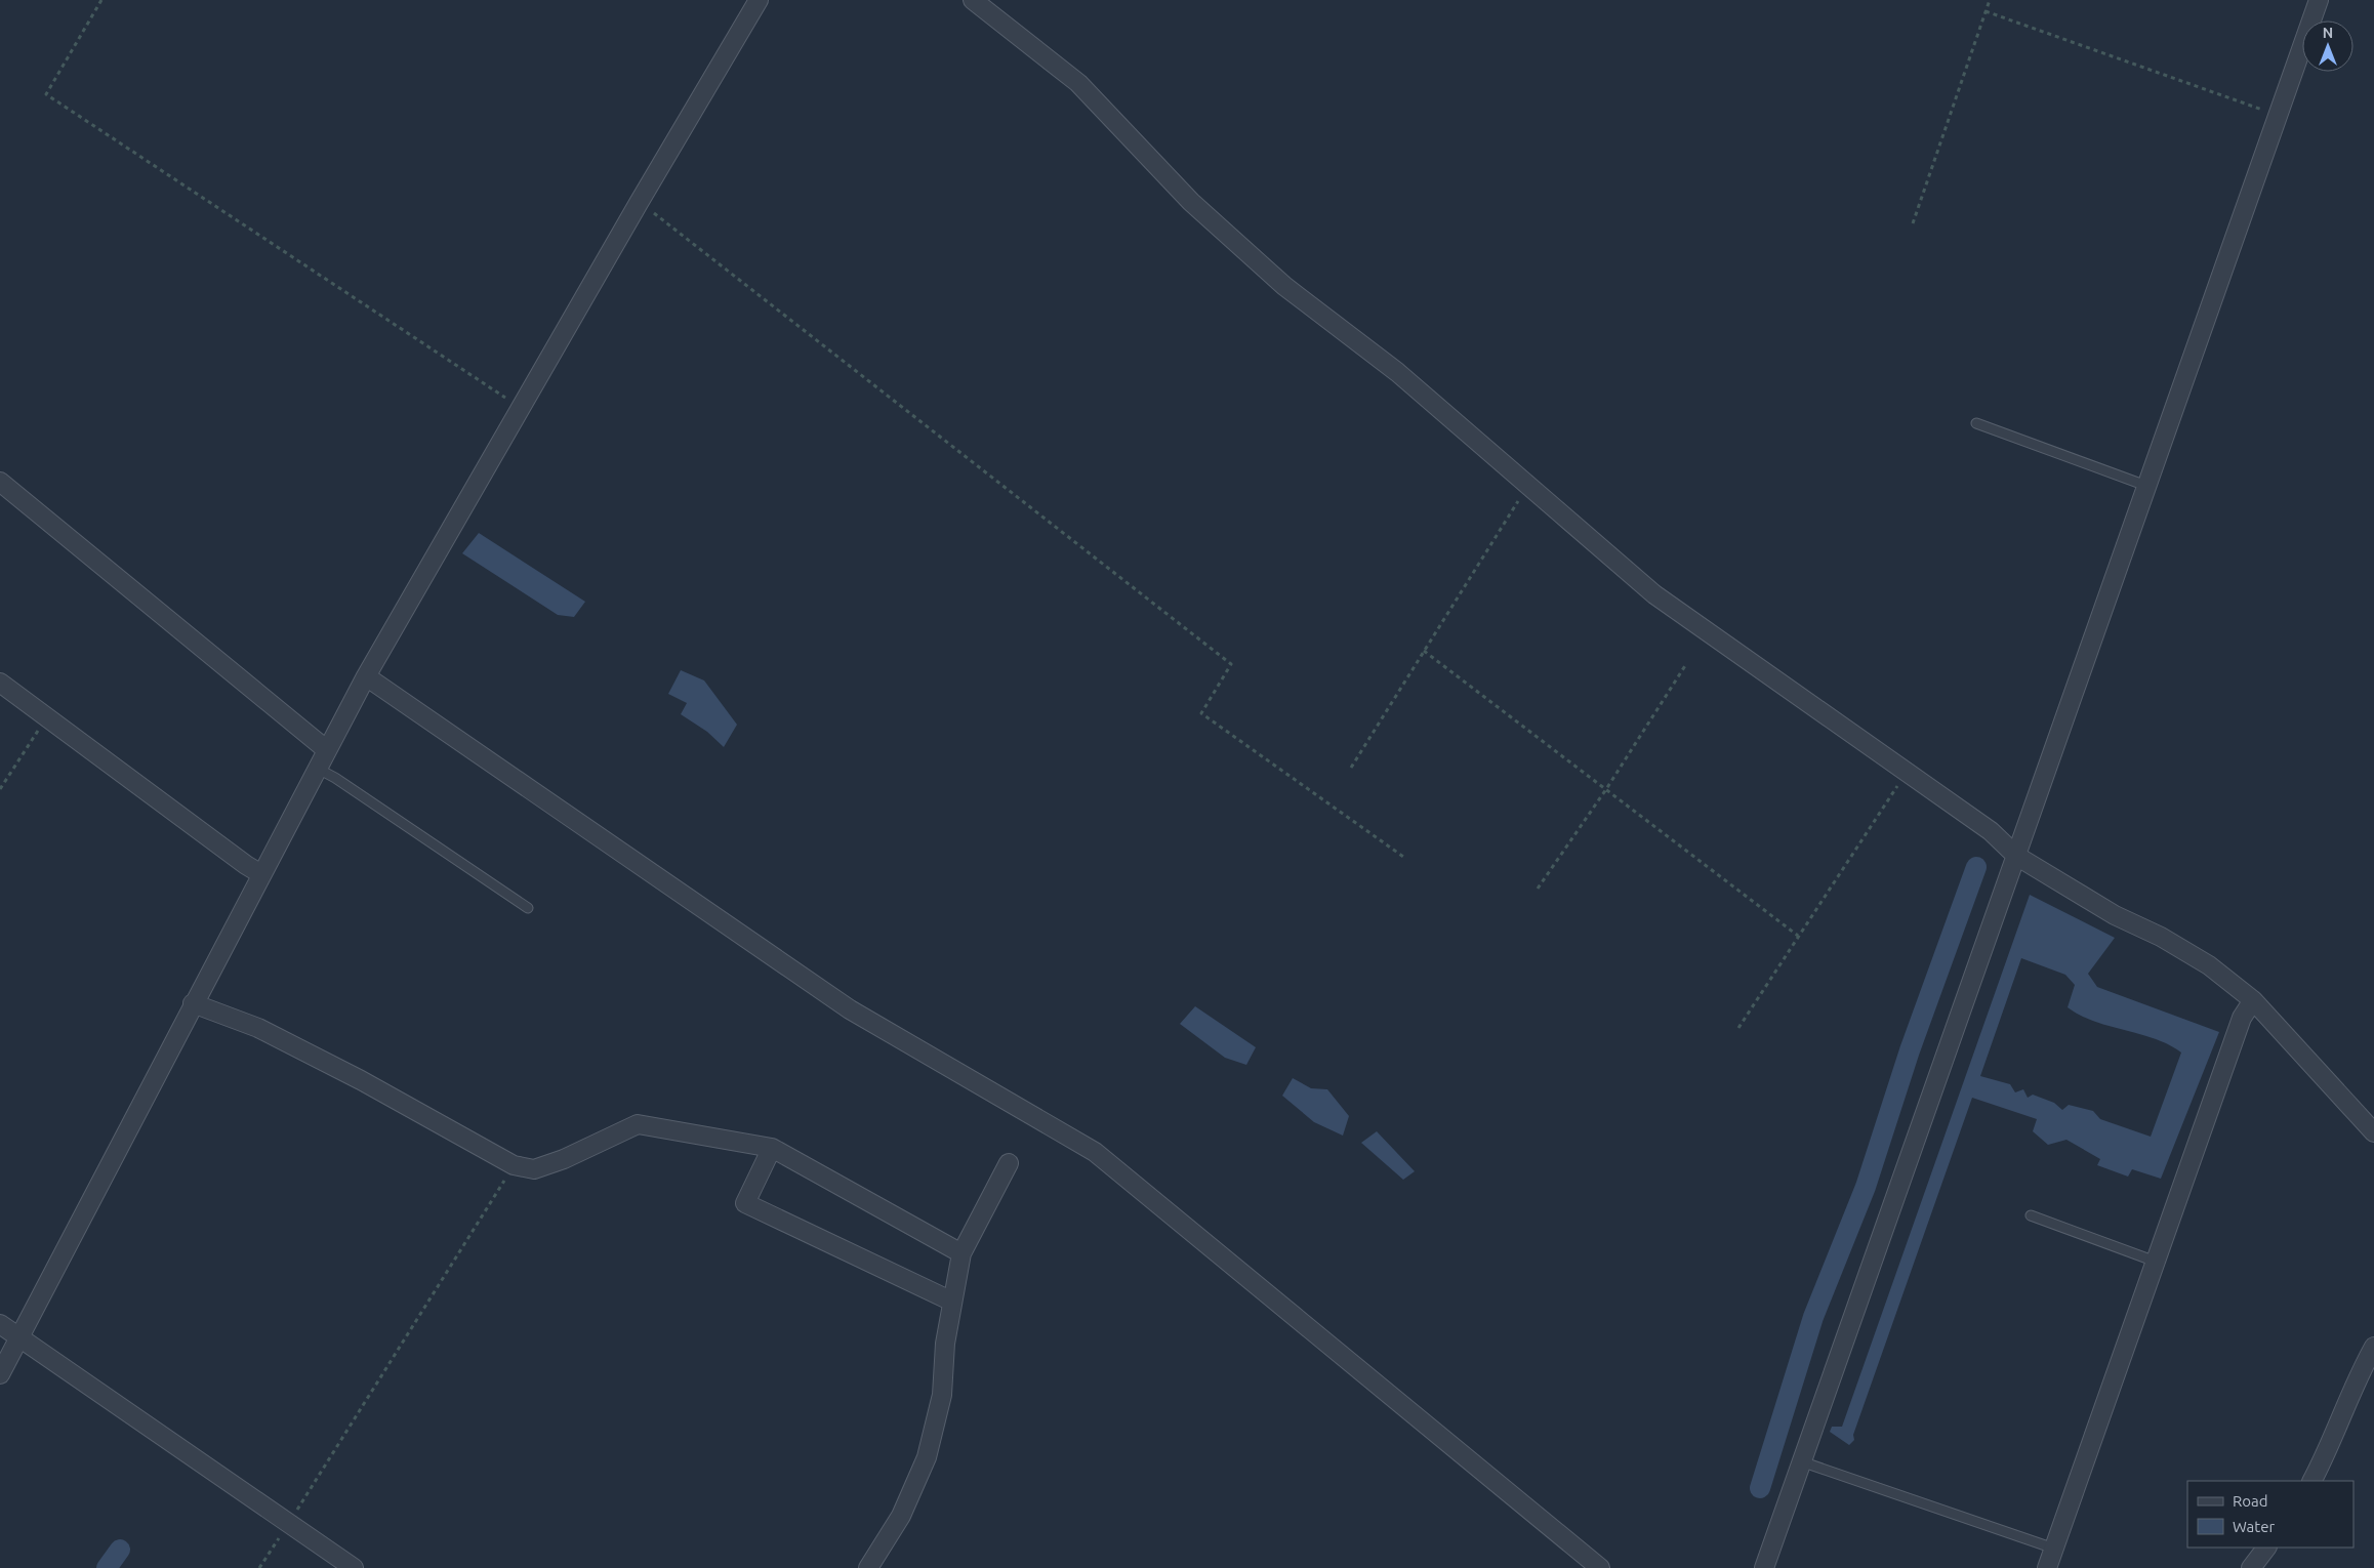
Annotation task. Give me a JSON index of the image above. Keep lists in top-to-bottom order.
{
  "legend": ["Road", "Water"],
  "north": "top"
}
